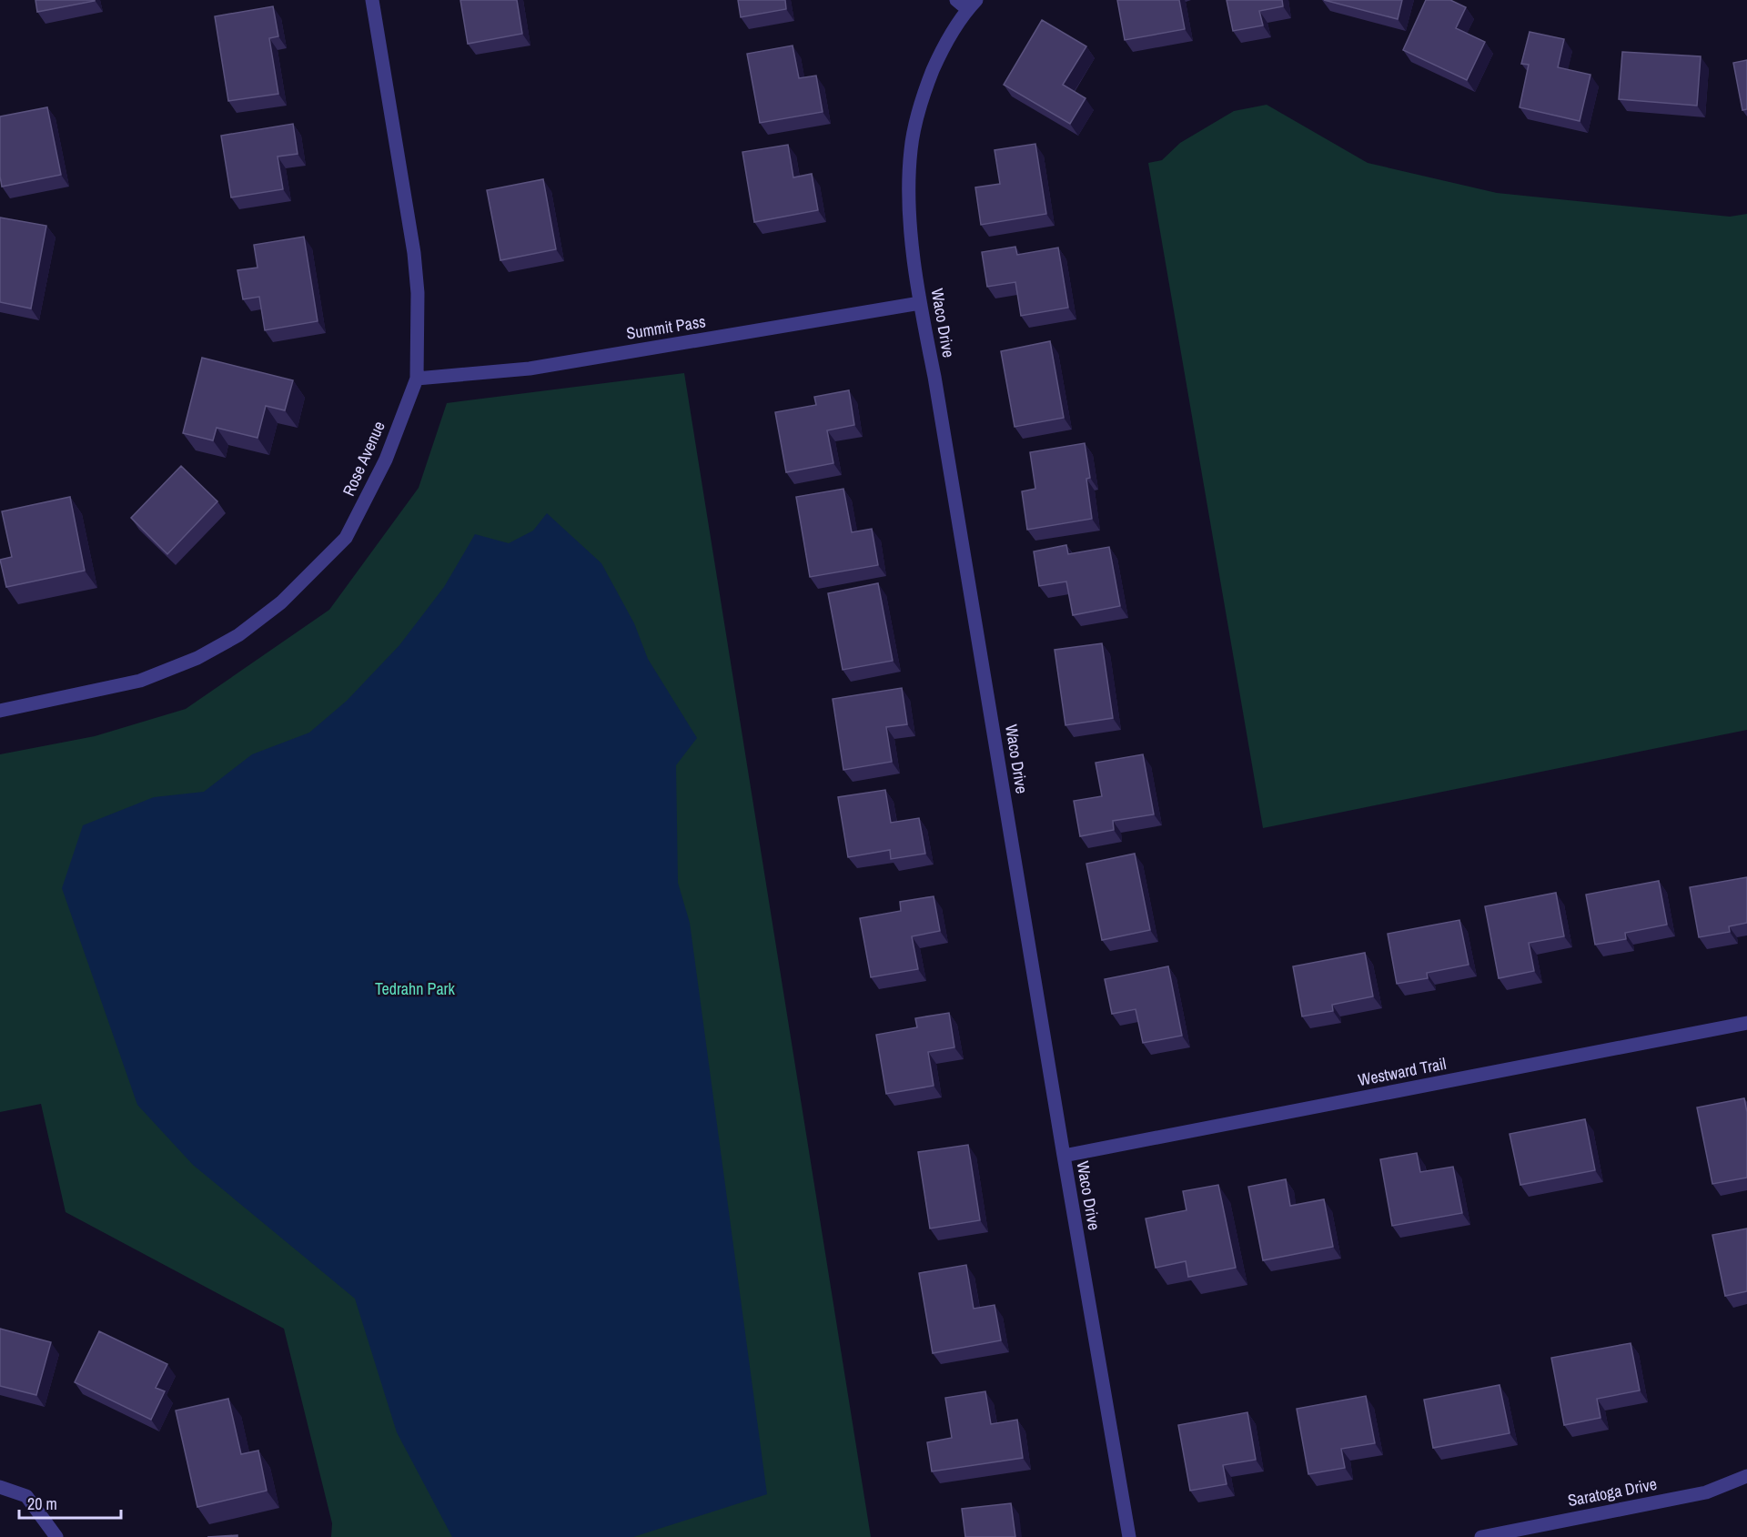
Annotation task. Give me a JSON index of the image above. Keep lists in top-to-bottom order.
{
  "streets": {
    "street": [
      "Waco Drive",
      "Summit Pass",
      "Rose Avenue",
      "Westward Trail",
      "Saratoga Drive"
    ]
  },
  "crossings": [
    ["Waco Drive", "Summit Pass"],
    ["Waco Drive", "Westward Trail"],
    ["Summit Pass", "Rose Avenue"]
  ],
  "parks": ["Tedrahn Park"],
  "scale_bar": "20 m"
}
